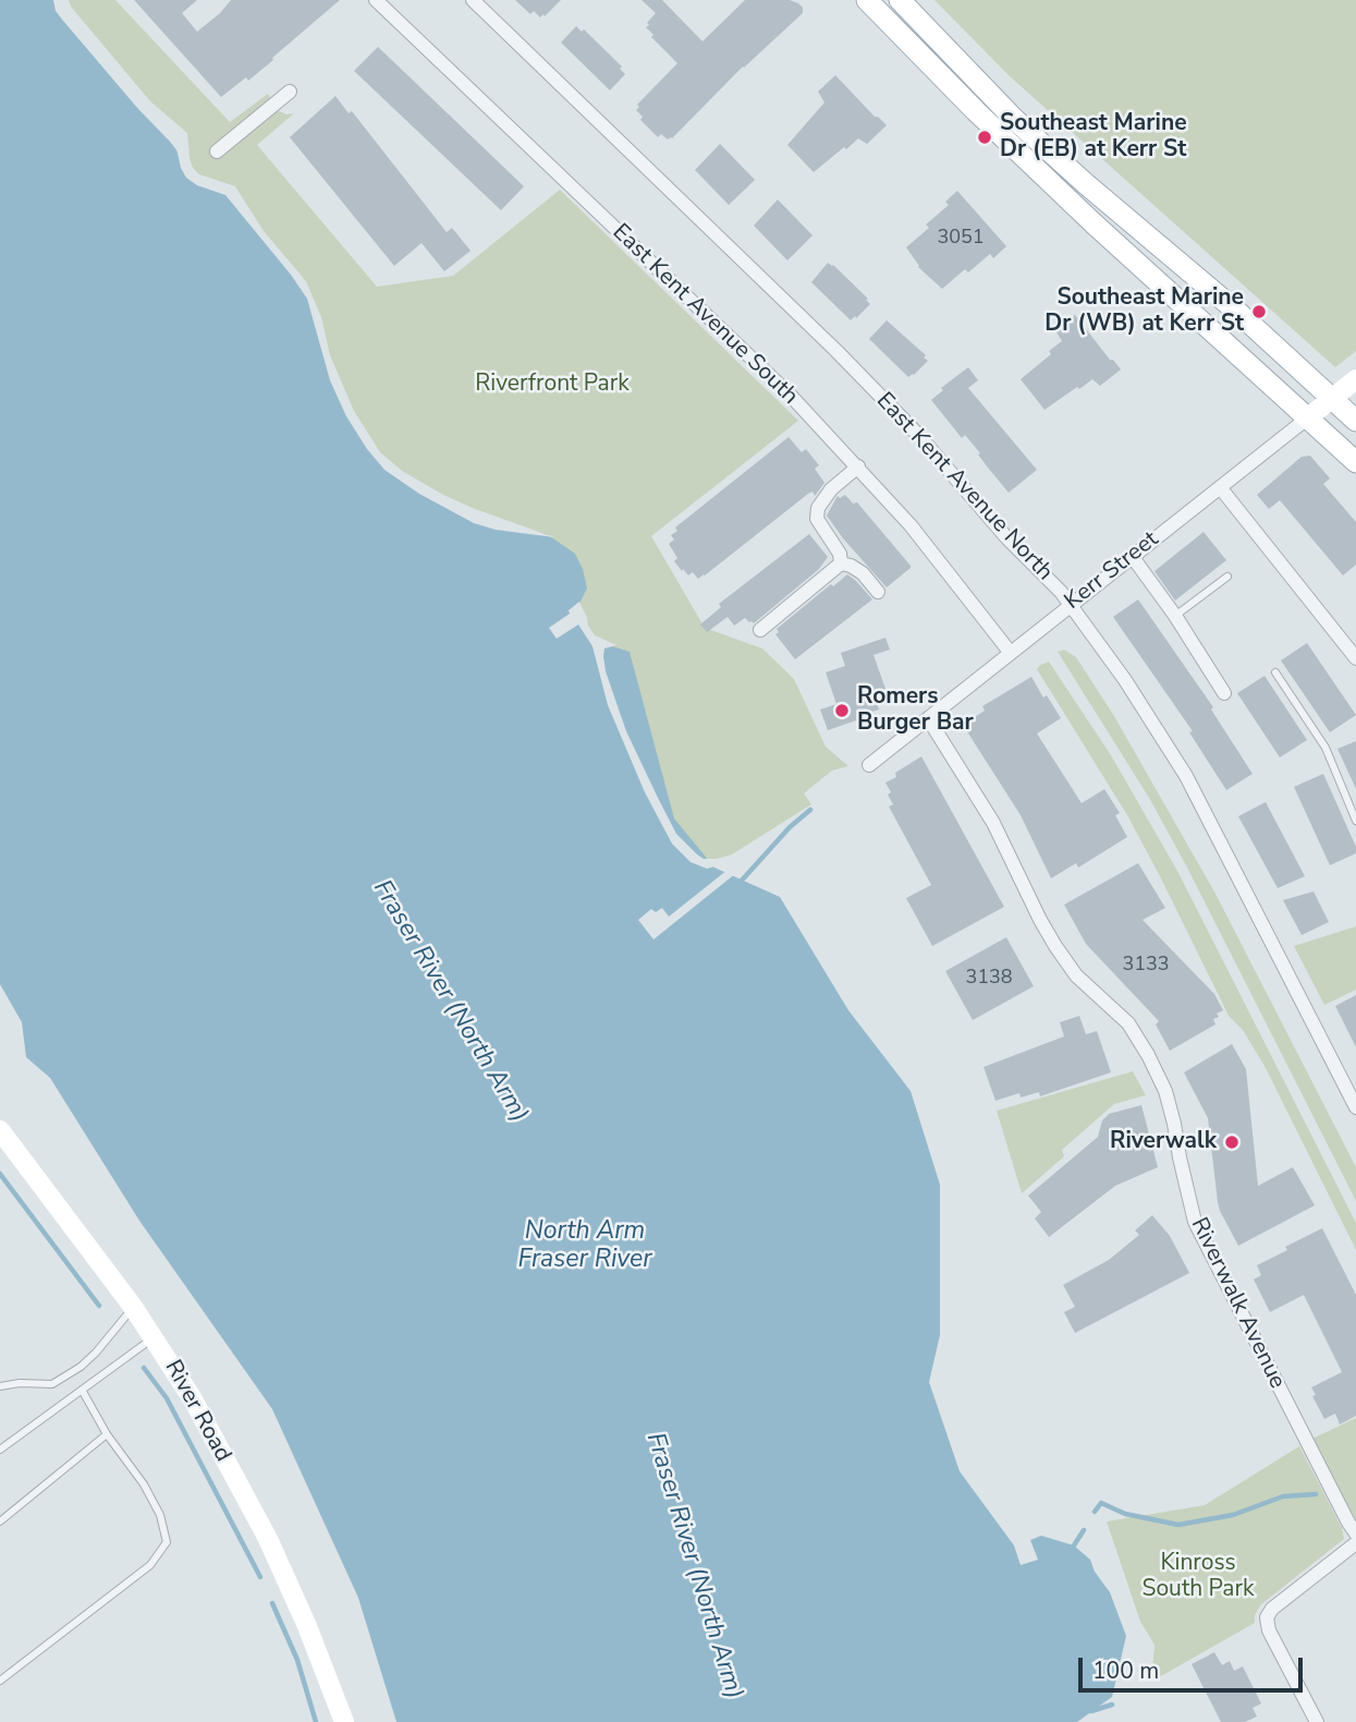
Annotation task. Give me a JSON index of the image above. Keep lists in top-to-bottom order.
{
  "streets": {
    "street": [
      "East Kent Avenue South",
      "East Kent Avenue North",
      "Kerr Street",
      "Riverwalk Avenue",
      "River Road"
    ]
  },
  "crossings": [
    ["East Kent Avenue South", "Kerr Street"],
    ["East Kent Avenue North", "Kerr Street"],
    ["Kerr Street", "Riverwalk Avenue"]
  ],
  "water": ["Fraser River (North Arm)", "North Arm Fraser River"],
  "parks": ["Riverfront Park", "Kinross South Park"],
  "places": [
    "Southeast Marine Dr (EB) at Kerr St",
    "Southeast Marine Dr (WB) at Kerr St",
    "Romers Burger Bar",
    "Riverwalk"
  ],
  "house_numbers": ["3051", "3133", "3138"],
  "scale_bar": "100 m"
}
